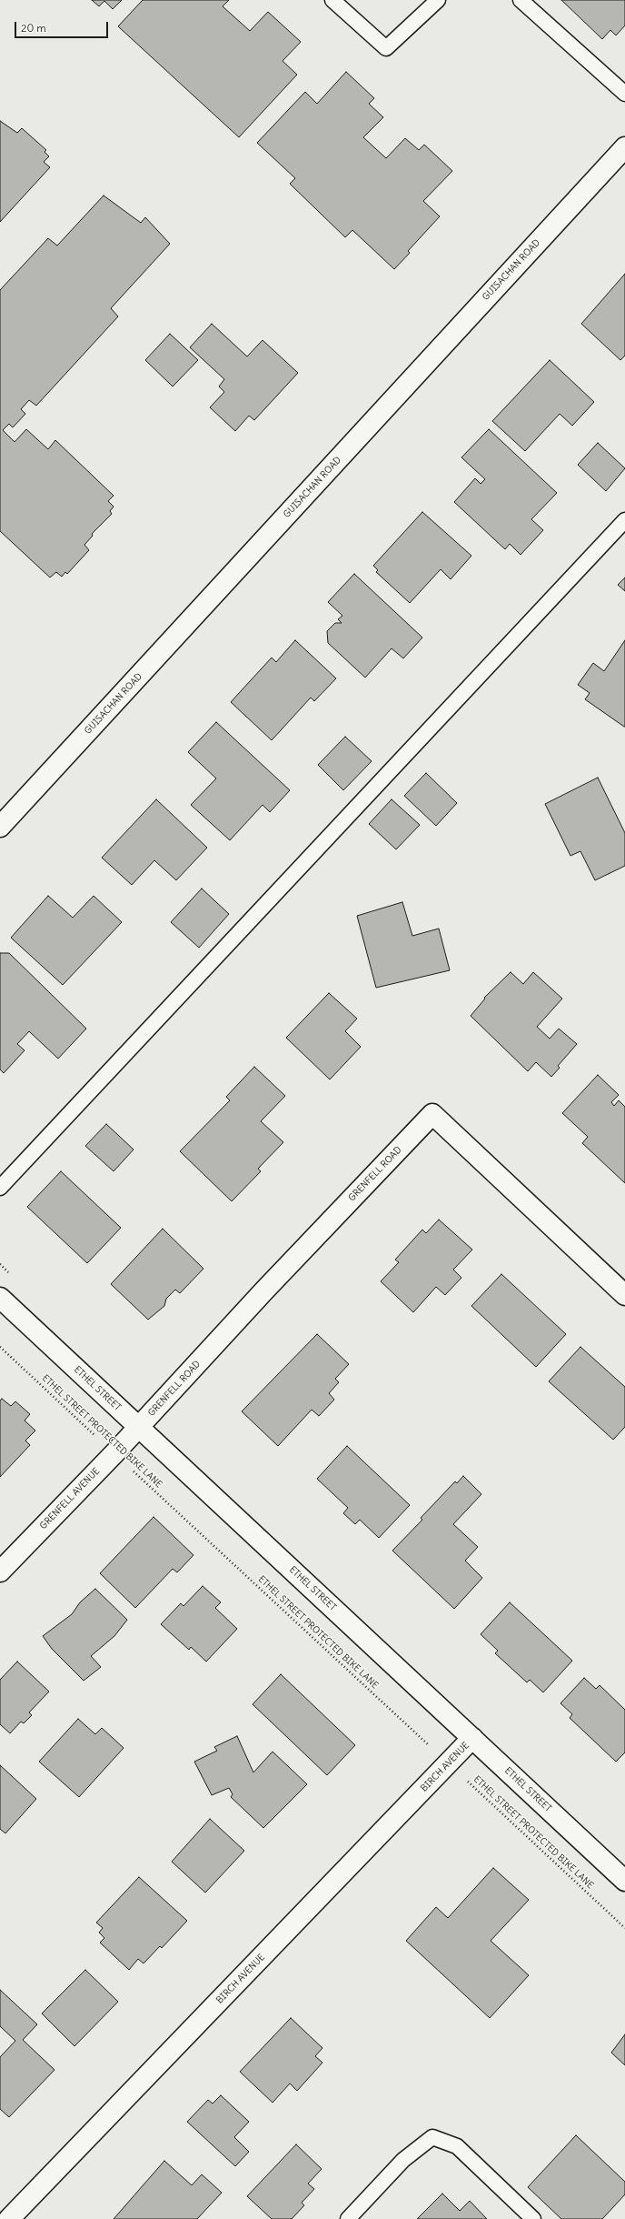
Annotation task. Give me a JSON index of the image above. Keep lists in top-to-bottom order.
{
  "streets": {
    "street": [
      "GUISACHAN ROAD",
      "GRENFELL ROAD",
      "ETHEL STREET",
      "GRENFELL AVENUE",
      "BIRCH AVENUE"
    ],
    "path": ["ETHEL STREET PROTECTED BIKE LANE"]
  },
  "crossings": [
    ["GRENFELL ROAD", "ETHEL STREET"],
    ["GRENFELL ROAD", "GRENFELL AVENUE"],
    ["ETHEL STREET", "GRENFELL AVENUE"],
    ["ETHEL STREET", "BIRCH AVENUE"],
    ["ETHEL STREET PROTECTED BIKE LANE", "GRENFELL AVENUE"],
    ["ETHEL STREET PROTECTED BIKE LANE", "BIRCH AVENUE"]
  ],
  "scale_bar": "20 m"
}
